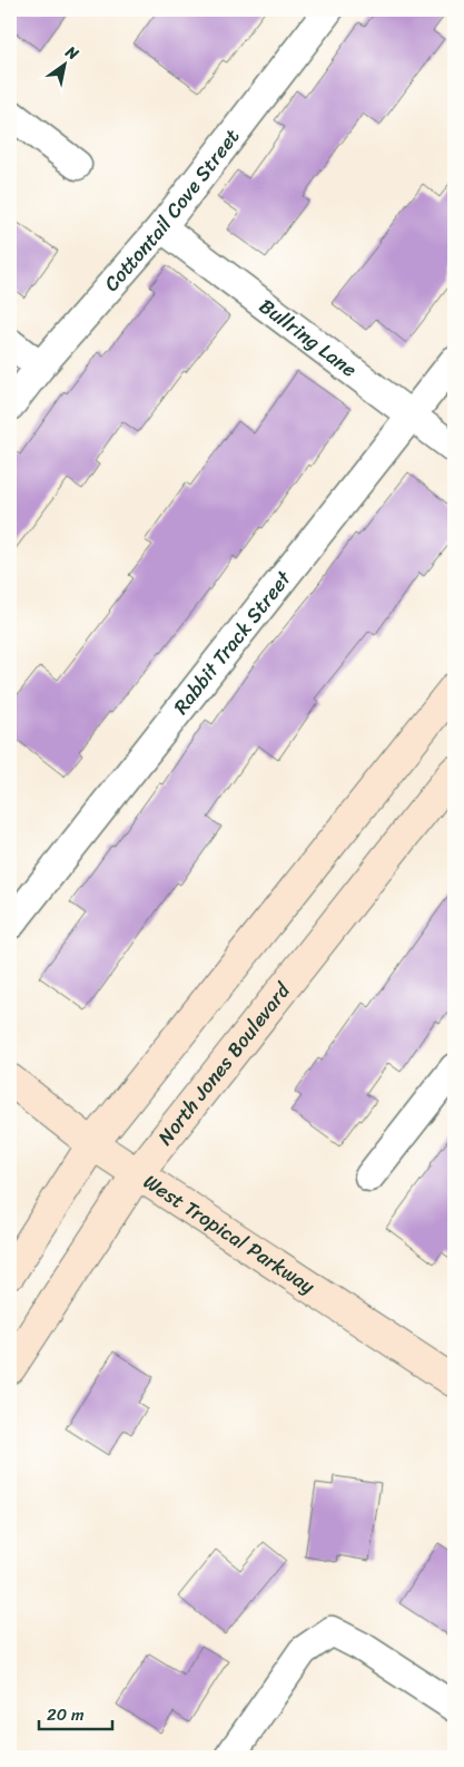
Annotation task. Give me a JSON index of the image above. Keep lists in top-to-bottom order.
{
  "streets": {
    "main road": ["North Jones Boulevard", "West Tropical Parkway"],
    "street": ["Cottontail Cove Street", "Bullring Lane", "Rabbit Track Street"]
  },
  "crossings": [
    ["Cottontail Cove Street", "Bullring Lane"],
    ["Bullring Lane", "Rabbit Track Street"],
    ["North Jones Boulevard", "West Tropical Parkway"]
  ],
  "scale_bar": "20 m",
  "north": "top right"
}
